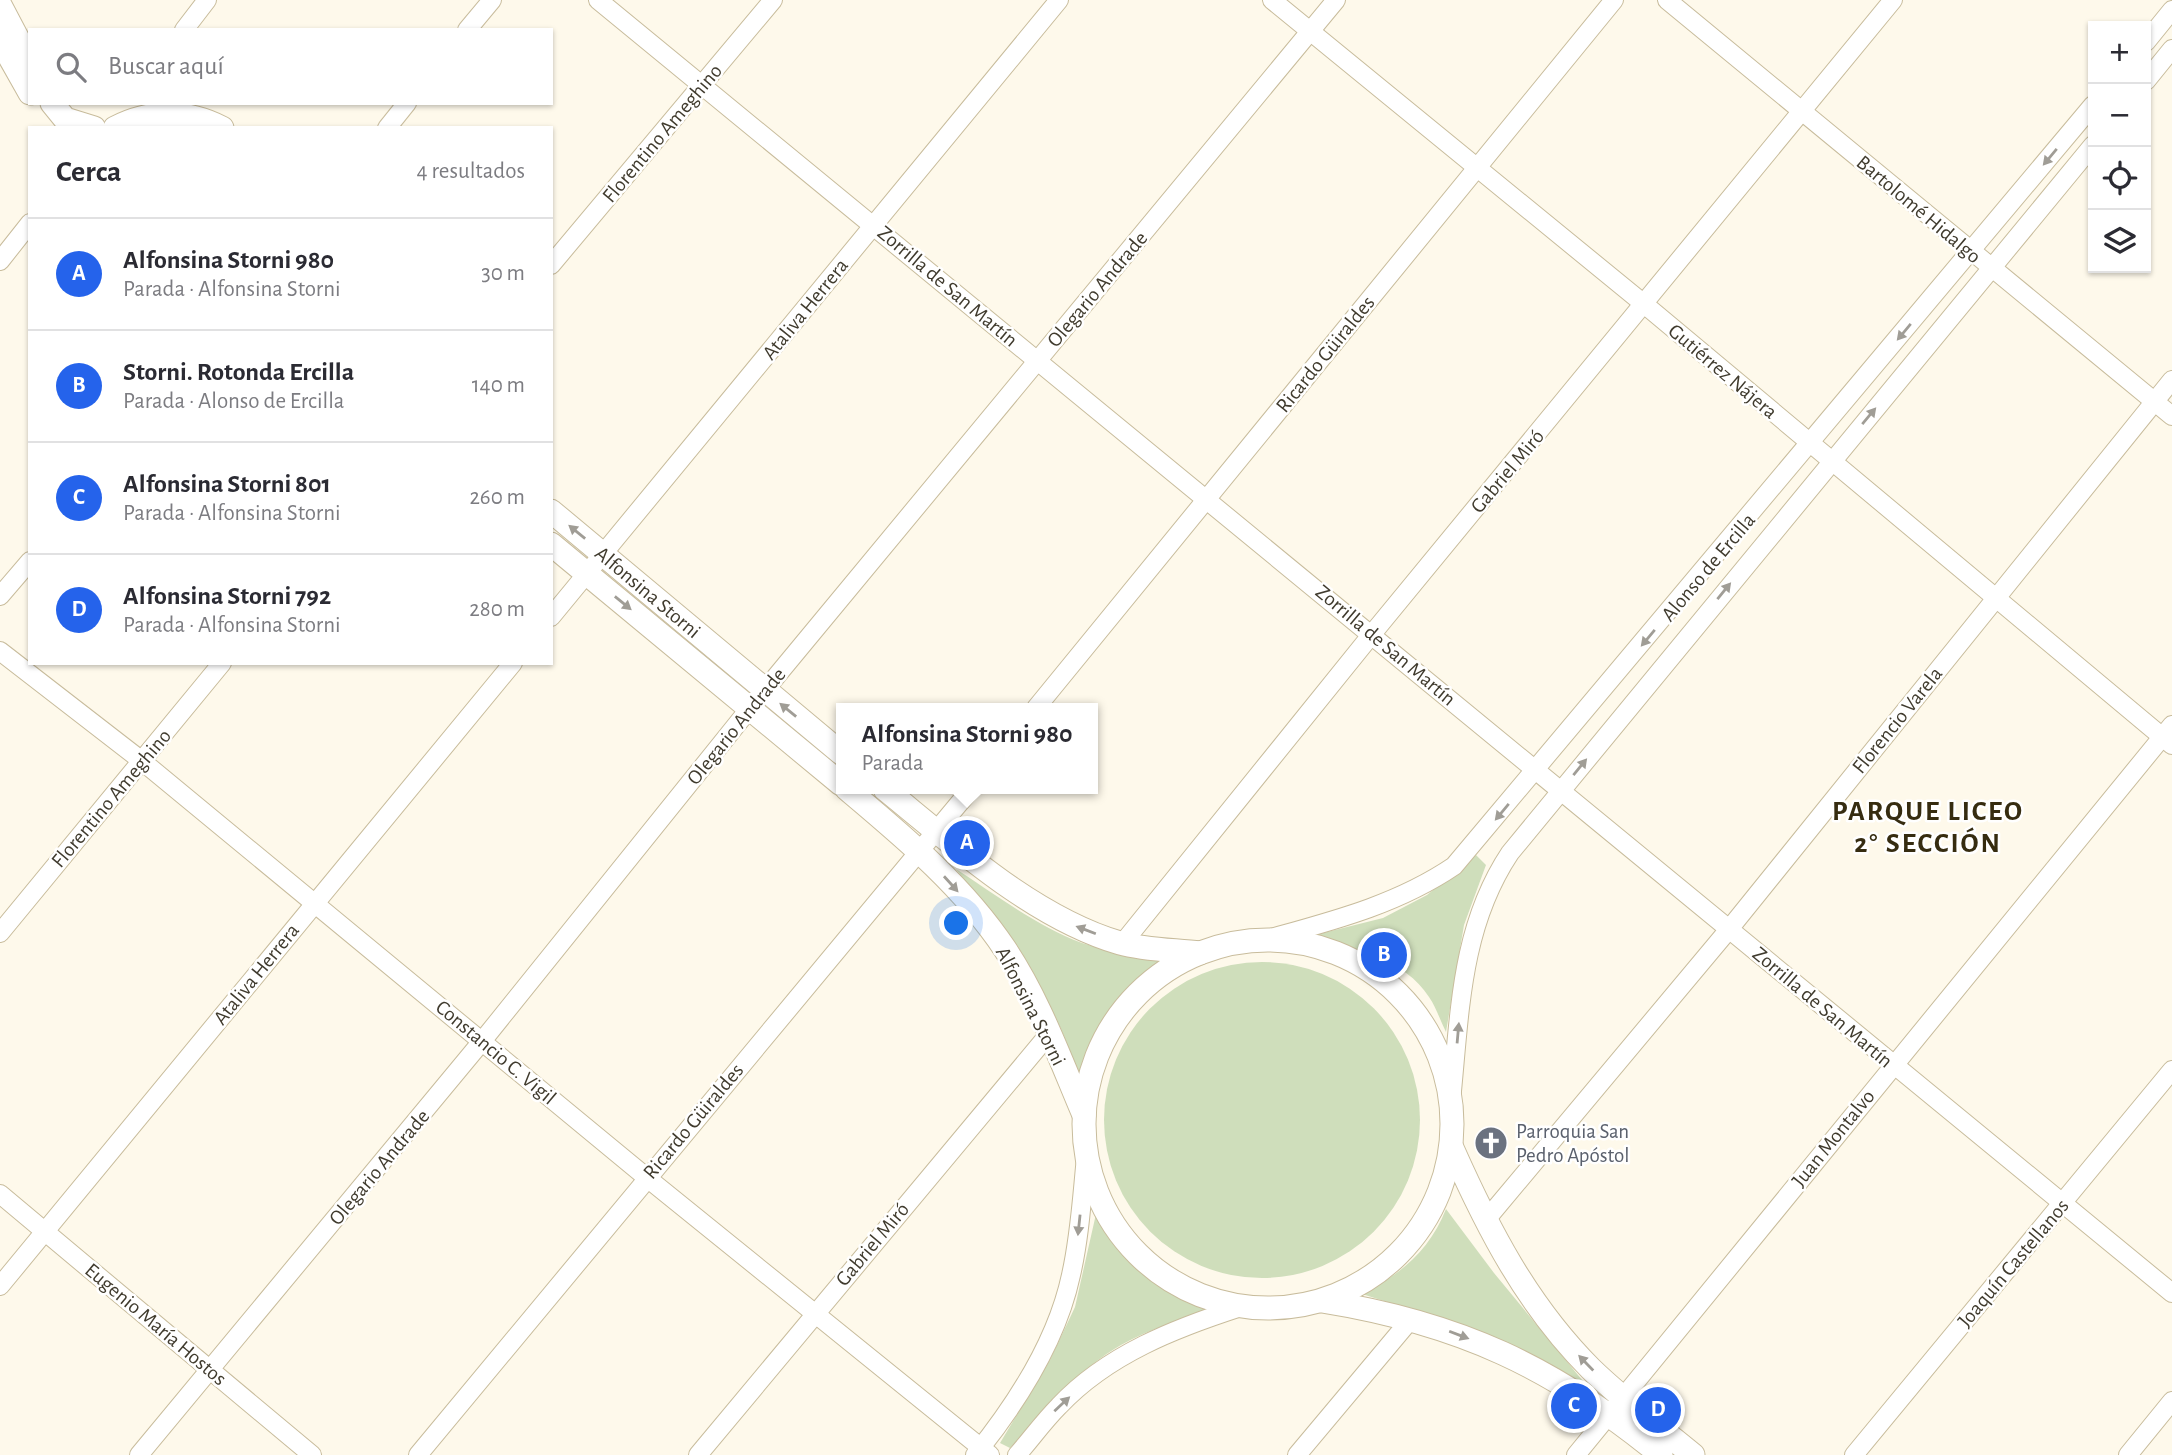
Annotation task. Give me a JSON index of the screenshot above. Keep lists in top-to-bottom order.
{
  "streets": {
    "street": [
      "Florentino Ameghino",
      "Bartolomé Hidalgo",
      "Zorrilla de San Martín",
      "Olegario Andrade",
      "Ataliva Herrera",
      "Ricardo Güiraldes",
      "Gutiérrez Nájera",
      "Gabriel Miró",
      "Alonso de Ercilla",
      "Alfonsina Storni",
      "Florencio Varela",
      "Constancio C. Vigil",
      "Juan Montalvo",
      "Joaquín Castellanos",
      "Eugenio María Hostos"
    ]
  },
  "crossings": [
    ["Florentino Ameghino", "Zorrilla de San Martín"],
    ["Florentino Ameghino", "Constancio C. Vigil"],
    ["Bartolomé Hidalgo", "Gabriel Miró"],
    ["Bartolomé Hidalgo", "Alonso de Ercilla"],
    ["Bartolomé Hidalgo", "Florencio Varela"],
    ["Zorrilla de San Martín", "Olegario Andrade"],
    ["Zorrilla de San Martín", "Ataliva Herrera"],
    ["Zorrilla de San Martín", "Ricardo Güiraldes"],
    ["Zorrilla de San Martín", "Gabriel Miró"],
    ["Zorrilla de San Martín", "Alonso de Ercilla"],
    ["Zorrilla de San Martín", "Florencio Varela"],
    ["Zorrilla de San Martín", "Juan Montalvo"],
    ["Zorrilla de San Martín", "Joaquín Castellanos"],
    ["Olegario Andrade", "Gutiérrez Nájera"],
    ["Olegario Andrade", "Alfonsina Storni"],
    ["Olegario Andrade", "Constancio C. Vigil"],
    ["Olegario Andrade", "Eugenio María Hostos"],
    ["Ataliva Herrera", "Alfonsina Storni"],
    ["Ataliva Herrera", "Constancio C. Vigil"],
    ["Ataliva Herrera", "Eugenio María Hostos"],
    ["Ricardo Güiraldes", "Gutiérrez Nájera"],
    ["Ricardo Güiraldes", "Alfonsina Storni"],
    ["Ricardo Güiraldes", "Constancio C. Vigil"],
    ["Gutiérrez Nájera", "Gabriel Miró"],
    ["Gutiérrez Nájera", "Alonso de Ercilla"],
    ["Gutiérrez Nájera", "Florencio Varela"],
    ["Gutiérrez Nájera", "Juan Montalvo"],
    ["Gabriel Miró", "Alfonsina Storni"],
    ["Gabriel Miró", "Constancio C. Vigil"]
  ],
  "districts": ["PARQUE LICEO 2° SECCIÓN"],
  "places": {
    "church": ["Parroquia San Pedro Apóstol"]
  },
  "page": {
    "map_buttons": ["+", "−"],
    "search": "Buscar aquí",
    "heading": ["Cerca", "4 resultados"],
    "list": [
      {
        "mark": "A",
        "name": "Alfonsina Storni 980",
        "note": "Parada · Alfonsina Storni",
        "value": "30 m"
      },
      {
        "mark": "B",
        "name": "Storni. Rotonda Ercilla",
        "note": "Parada · Alonso de Ercilla",
        "value": "140 m"
      },
      {
        "mark": "C",
        "name": "Alfonsina Storni 801",
        "note": "Parada · Alfonsina Storni",
        "value": "260 m"
      },
      {
        "mark": "D",
        "name": "Alfonsina Storni 792",
        "note": "Parada · Alfonsina Storni",
        "value": "280 m"
      }
    ],
    "popup": ["Alfonsina Storni 980", "Parada"],
    "pins": [
      "A",
      "B",
      "C",
      "D"
    ]
  }
}
